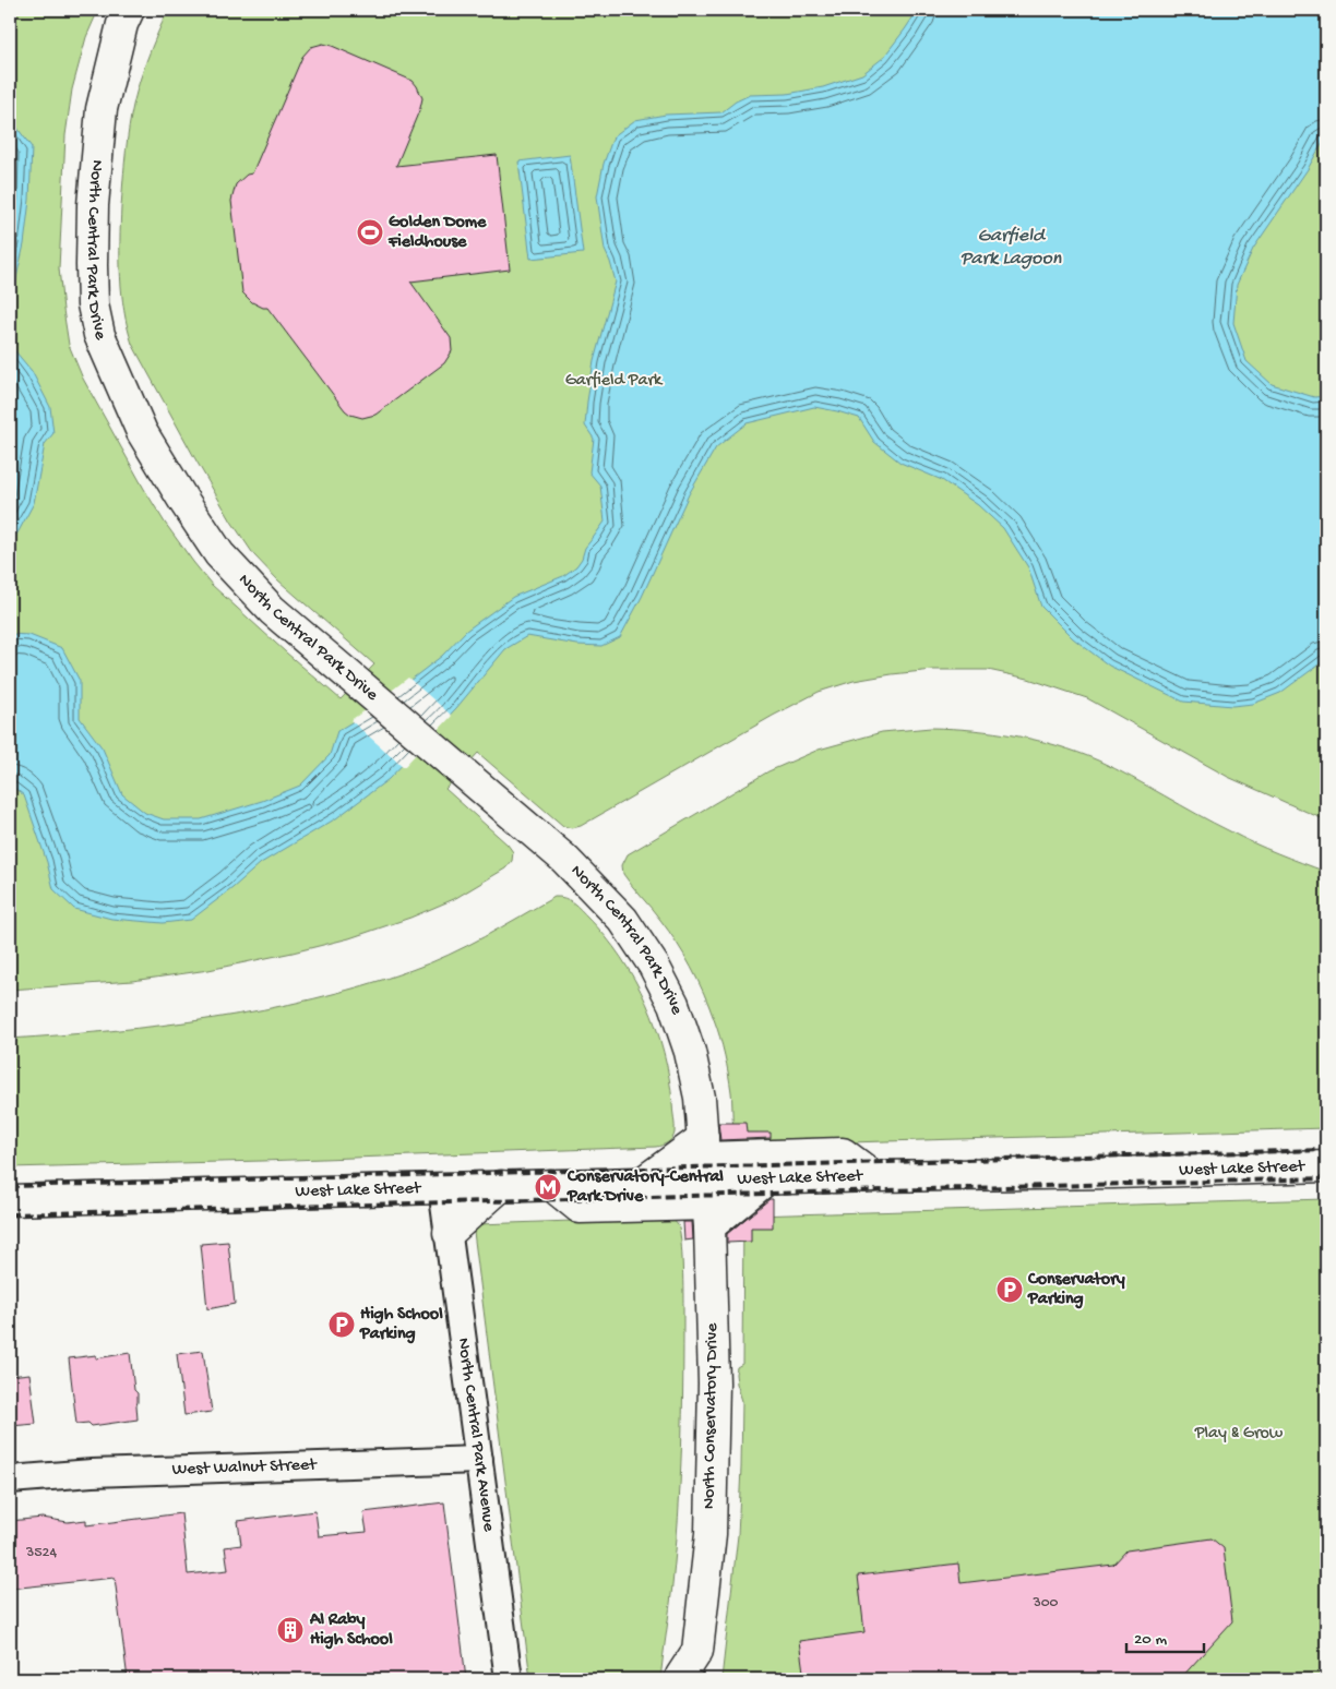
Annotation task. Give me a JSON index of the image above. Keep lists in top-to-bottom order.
{
  "streets": {
    "main road": ["North Central Park Drive", "West Lake Street", "North Conservatory Drive"],
    "street": ["North Central Park Avenue", "West Walnut Street"]
  },
  "crossings": [
    ["North Central Park Drive", "West Lake Street"],
    ["North Central Park Drive", "North Conservatory Drive"],
    ["West Lake Street", "North Conservatory Drive"],
    ["West Lake Street", "North Central Park Avenue"],
    ["North Central Park Avenue", "West Walnut Street"]
  ],
  "water": ["Garfield Park Lagoon"],
  "parks": ["Garfield Park", "Play & Grow"],
  "places": {
    "sports": ["Golden Dome Fieldhouse"],
    "metro station": ["Conservatory-Central Park Drive"],
    "parking": ["Conservatory Parking", "High School Parking"],
    "building": ["Al Raby High School"]
  },
  "house_numbers": ["3524", "300"],
  "scale_bar": "20 m"
}
